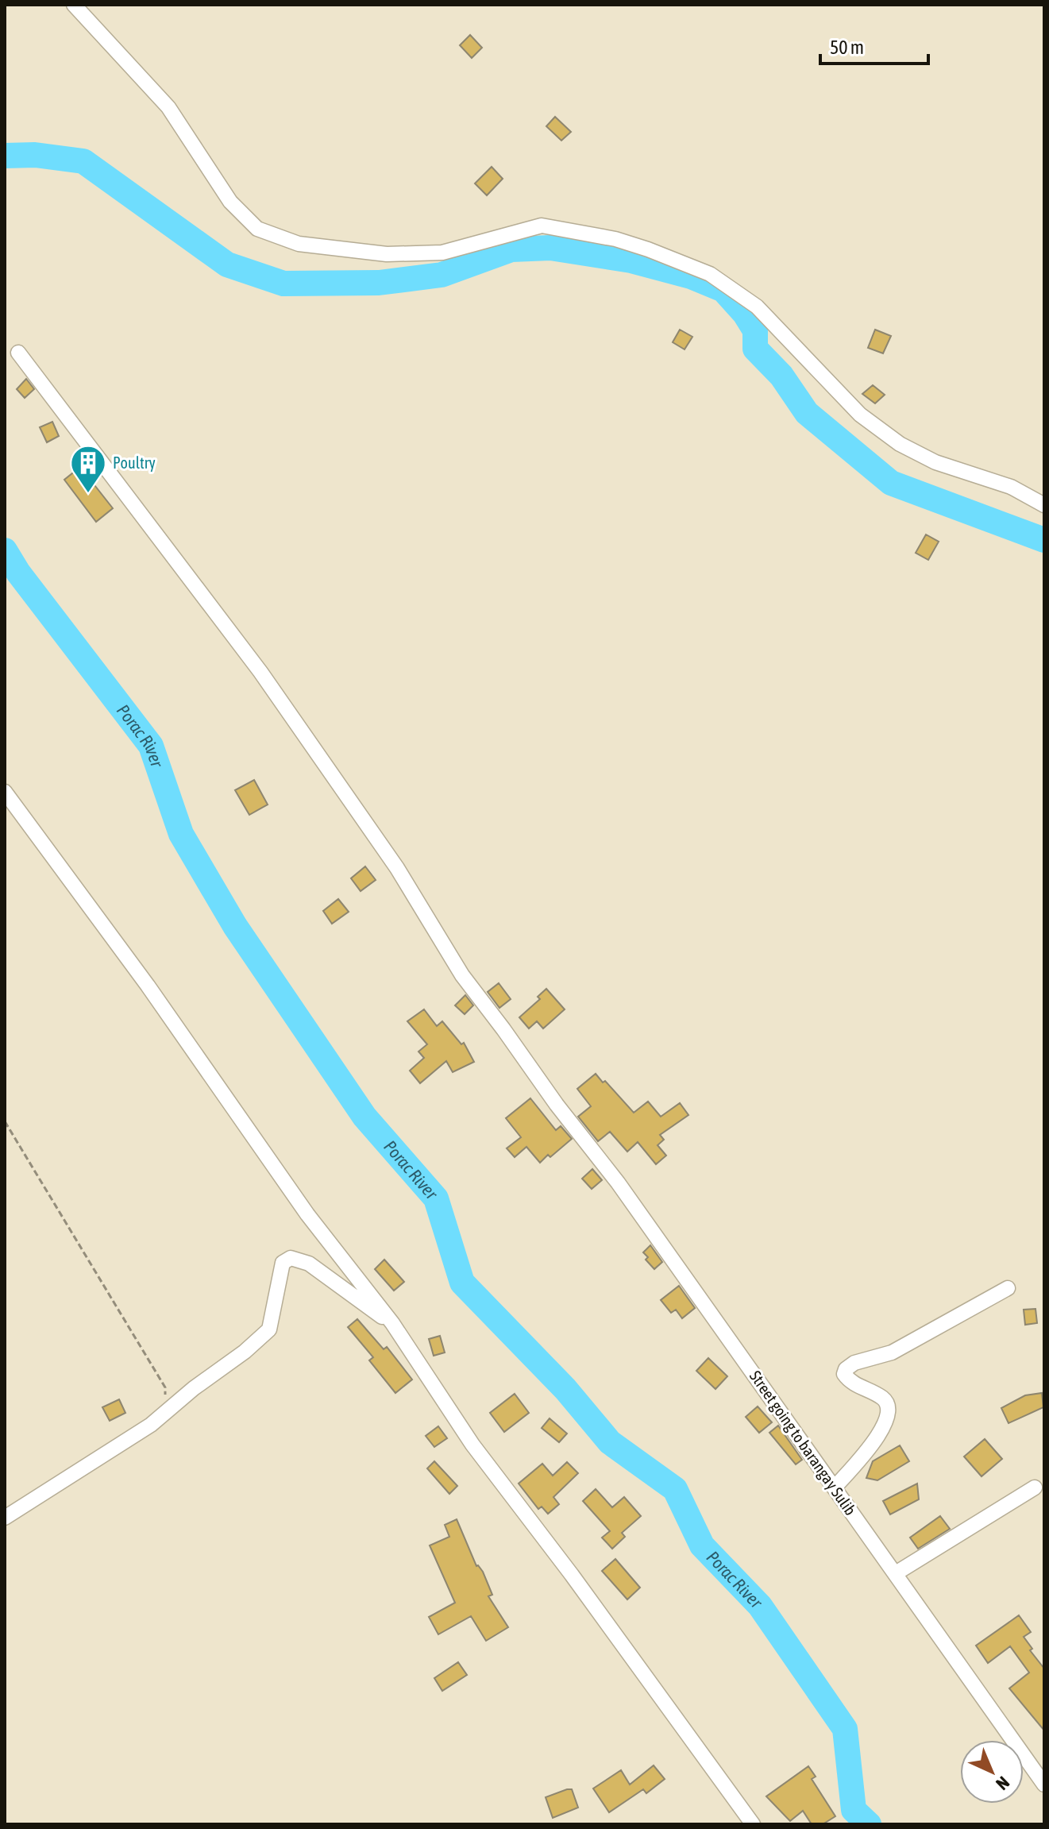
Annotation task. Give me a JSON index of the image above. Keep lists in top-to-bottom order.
{
  "streets": {
    "street": ["Street going to barangay Sulib"]
  },
  "water": ["Porac River"],
  "places": {
    "building": ["Poultry"]
  },
  "scale_bar": "50 m",
  "north": "bottom right"
}
